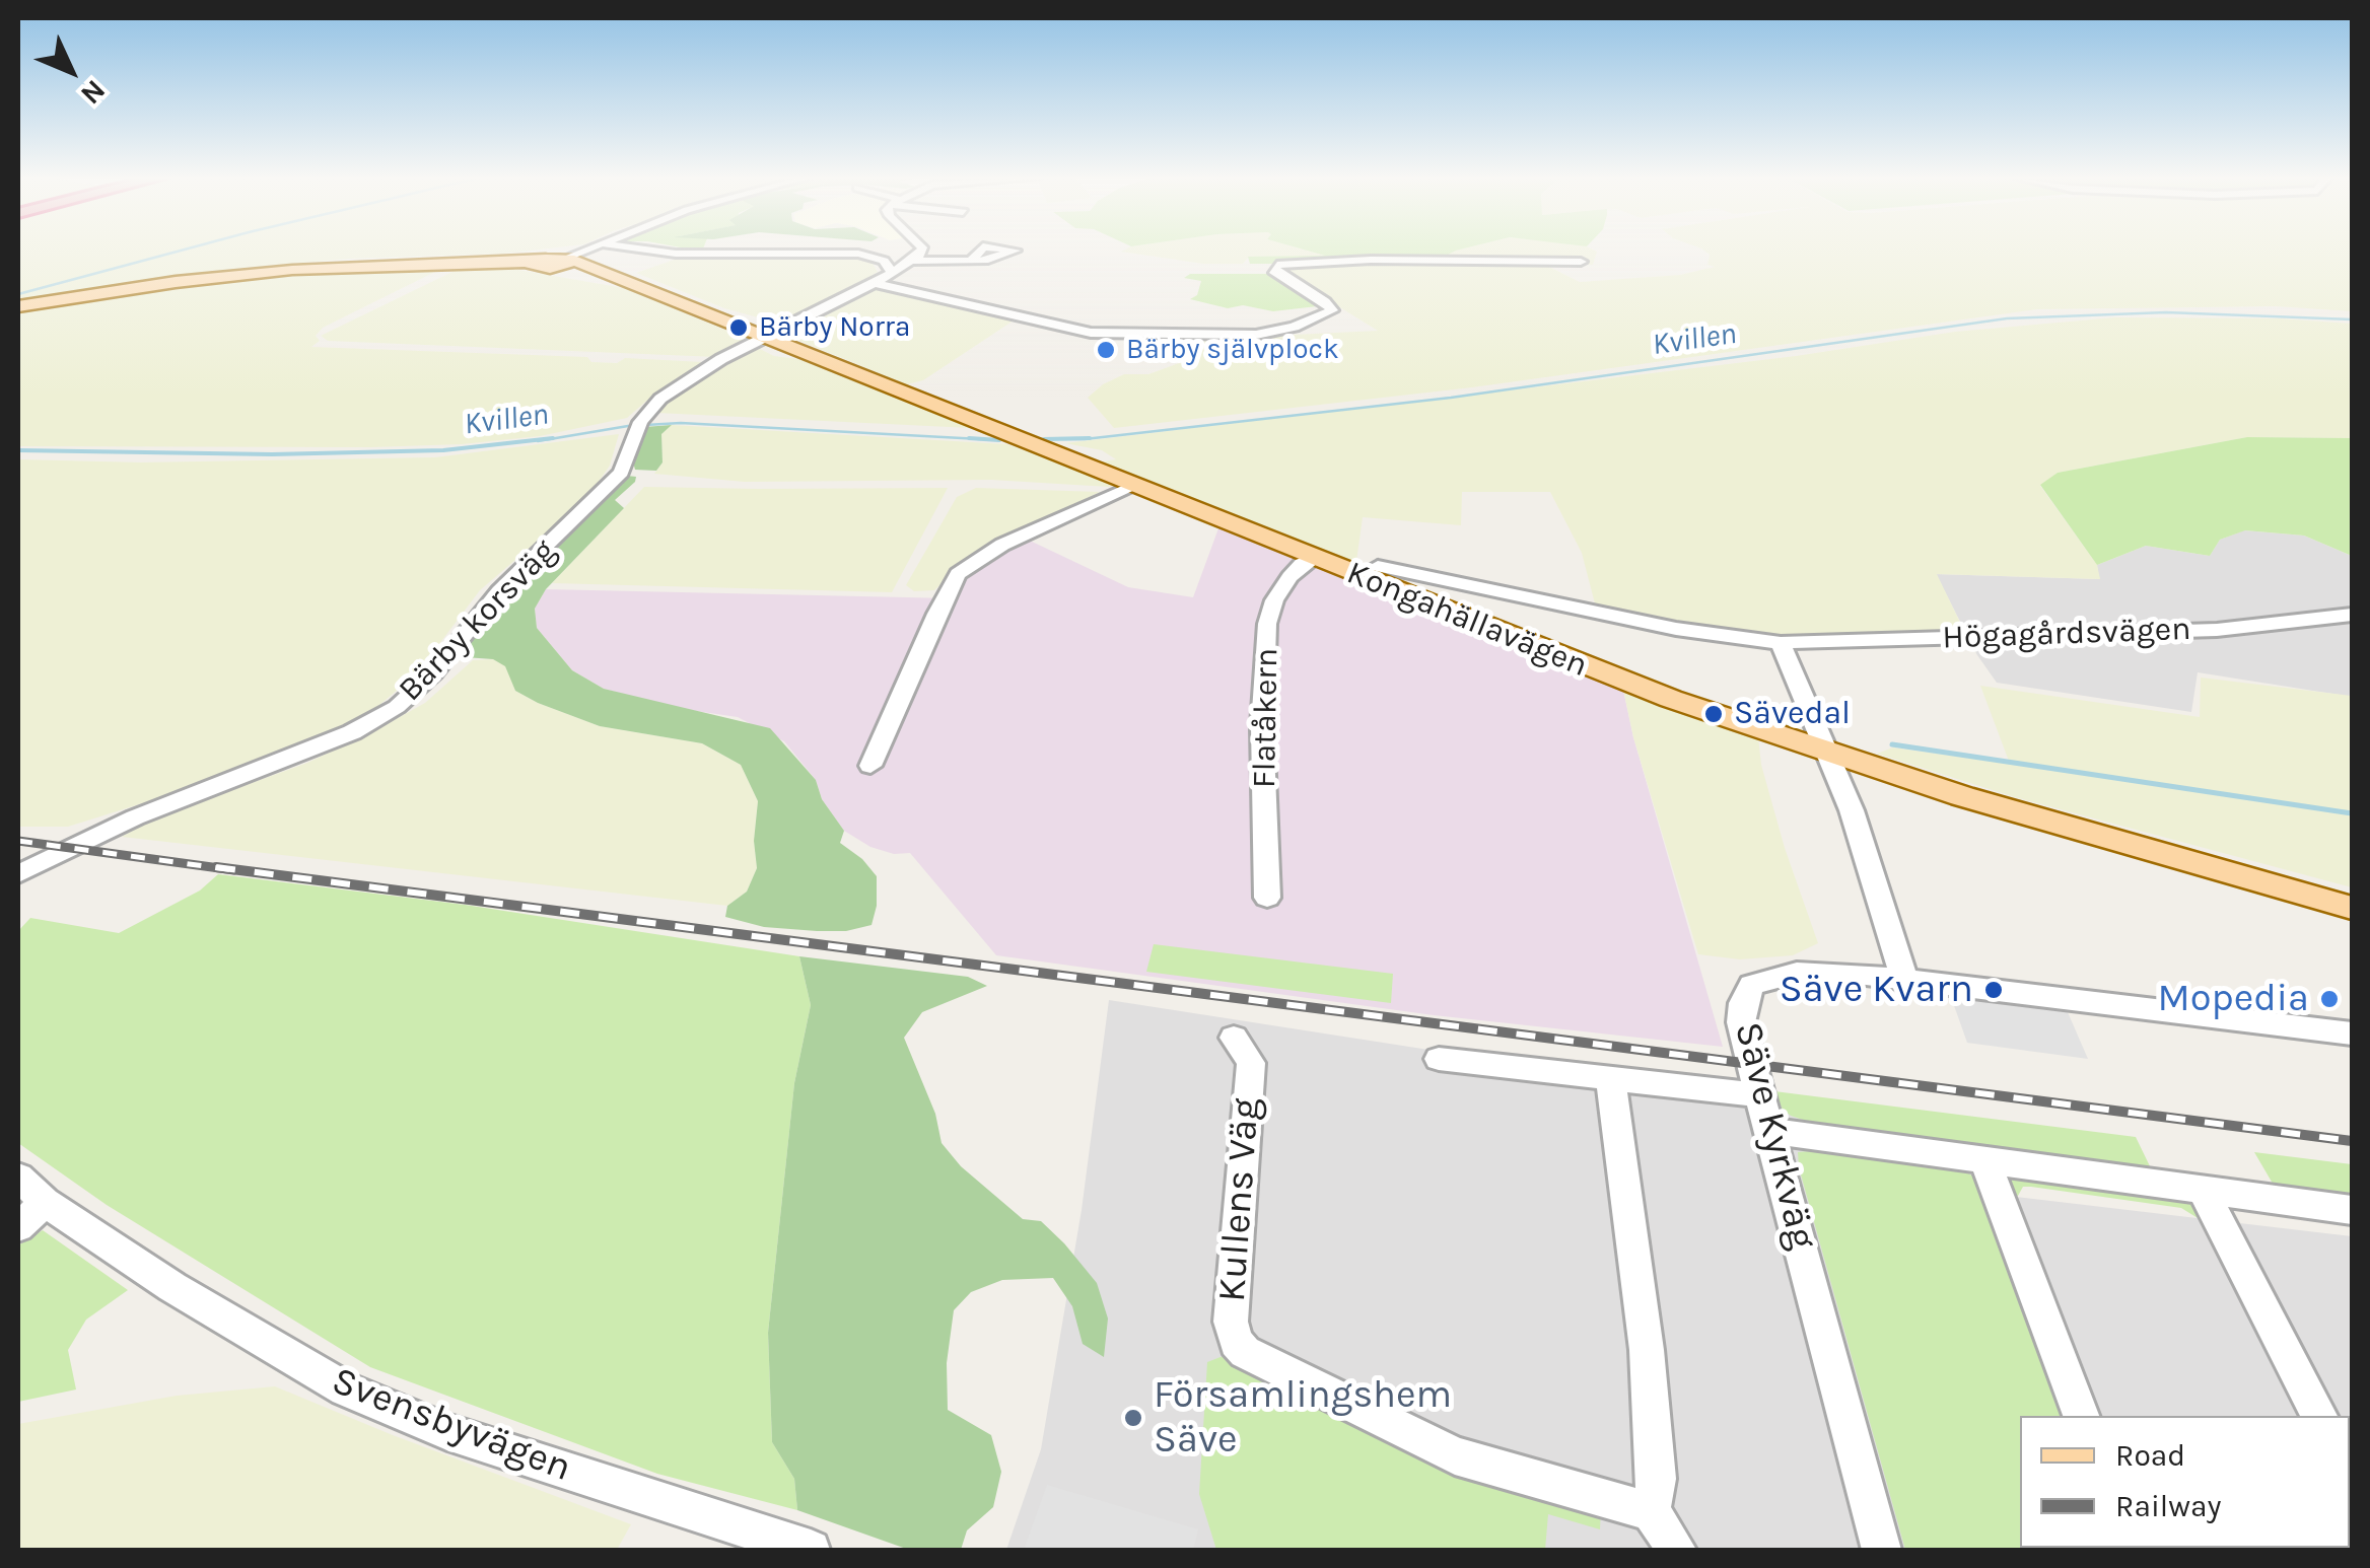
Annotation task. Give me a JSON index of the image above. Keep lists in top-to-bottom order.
{
  "streets": {
    "main road": ["Kongahällavägen"],
    "street": [
      "Bärby korsväg",
      "Högagårdsvägen",
      "Flatåkern",
      "Säve Kyrkväg",
      "Kullens Väg",
      "Svensbyvägen"
    ]
  },
  "crossings": [
    ["Kongahällavägen", "Bärby korsväg"],
    ["Kongahällavägen", "Flatåkern"]
  ],
  "water": ["Kvillen"],
  "places": [
    "Bärby Norra",
    "Bärby självplock",
    "Sävedal",
    "Säve Kvarn",
    "Mopedia",
    "Församlingshem Säve"
  ],
  "legend": ["Road", "Railway"],
  "north": "bottom right"
}
